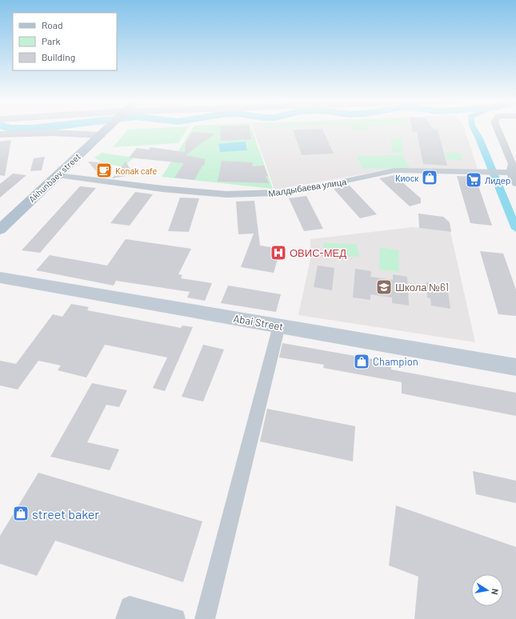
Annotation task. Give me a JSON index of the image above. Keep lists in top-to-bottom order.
{
  "streets": {
    "main road": ["Akhunbaev street"],
    "street": ["Малдыбаева улица", "Abai Street"]
  },
  "crossings": [
    ["Akhunbaev street", "Малдыбаева улица"]
  ],
  "places": {
    "cafe": ["Konak cafe"],
    "shop": ["Киоск", "Champion", "street baker"],
    "supermarket": ["Лидер"],
    "hospital": ["ОВИС-МЕД"],
    "school or university": ["Школа №61"]
  },
  "legend": ["Road", "Park", "Building"],
  "north": "right"
}
